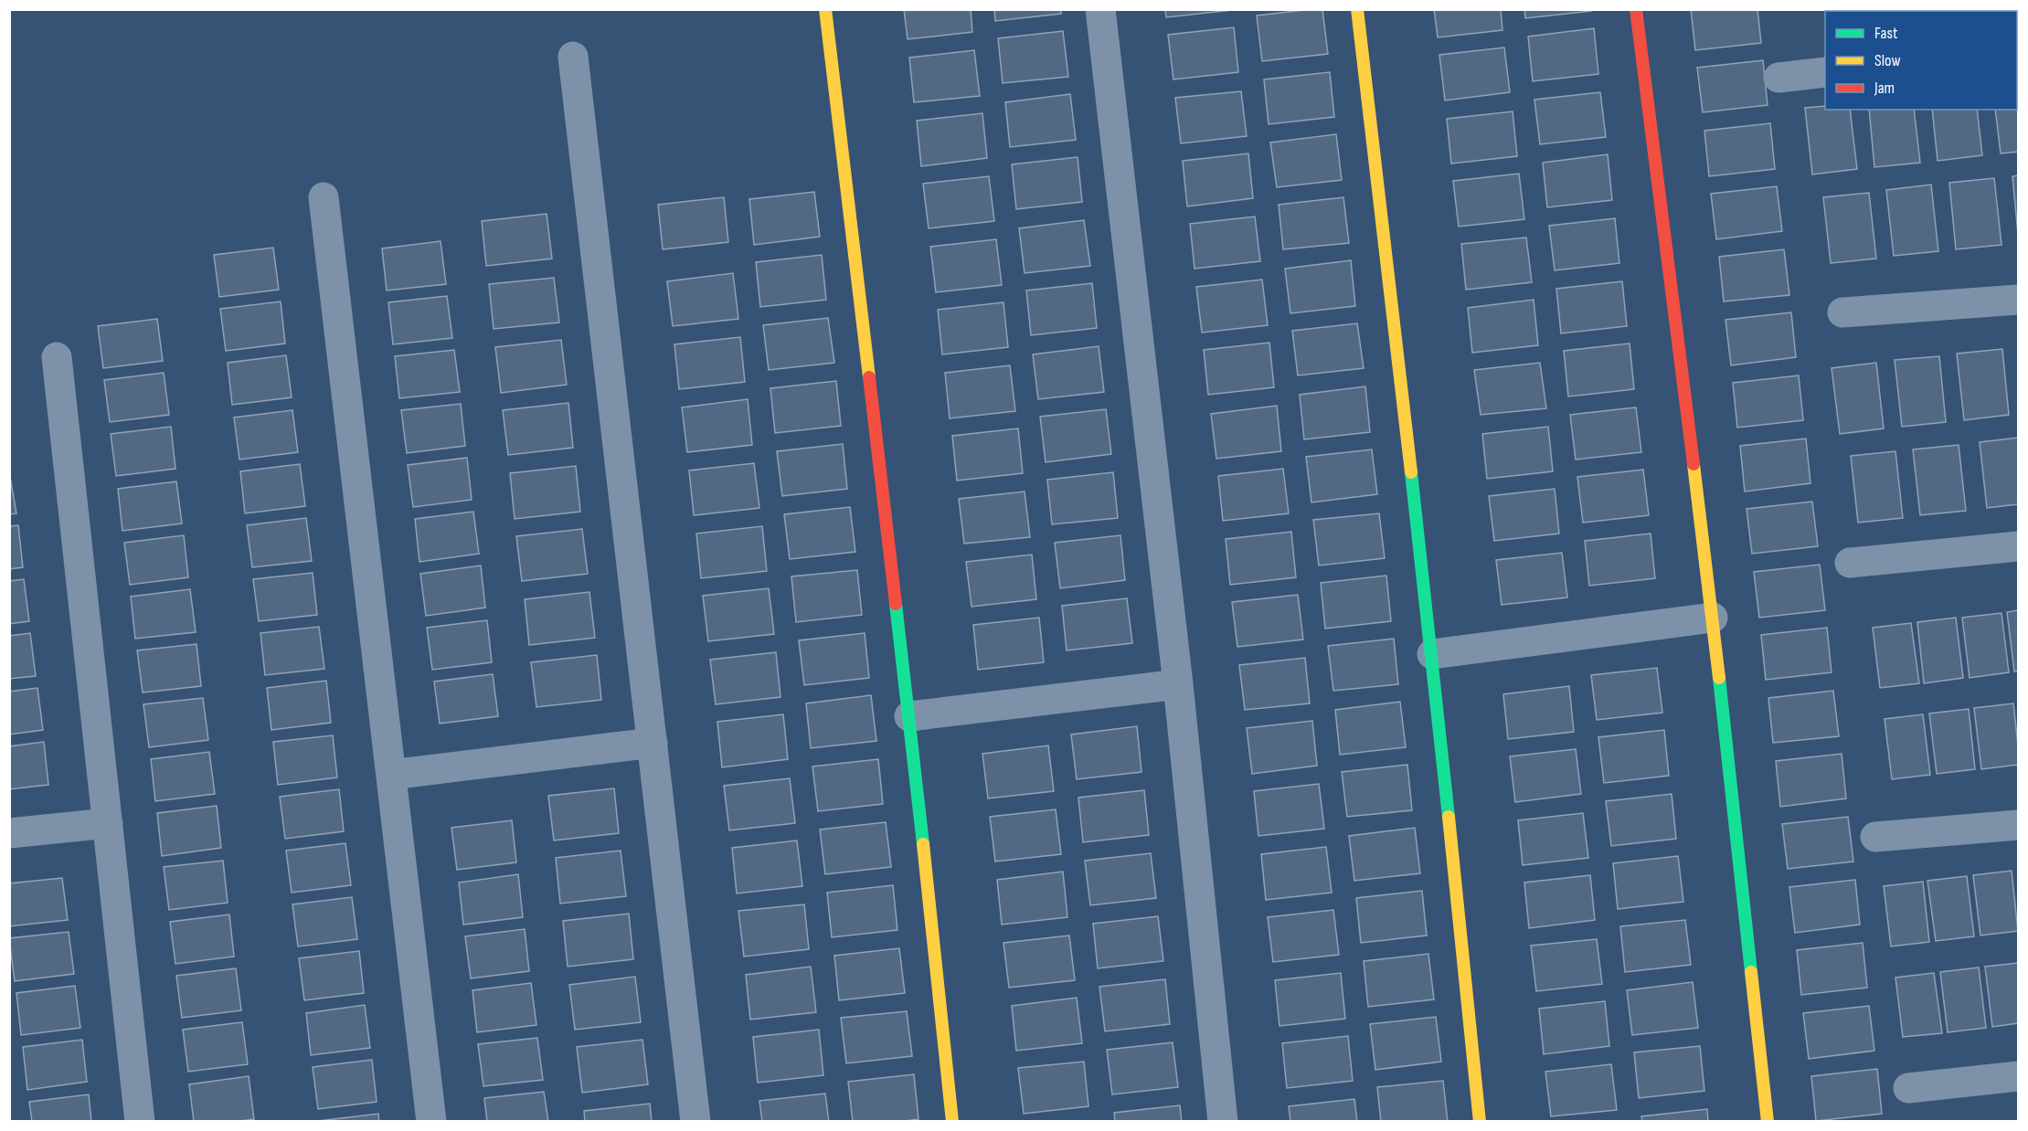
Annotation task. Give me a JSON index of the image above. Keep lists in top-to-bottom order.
{
  "legend": ["Fast", "Slow", "Jam"]
}
